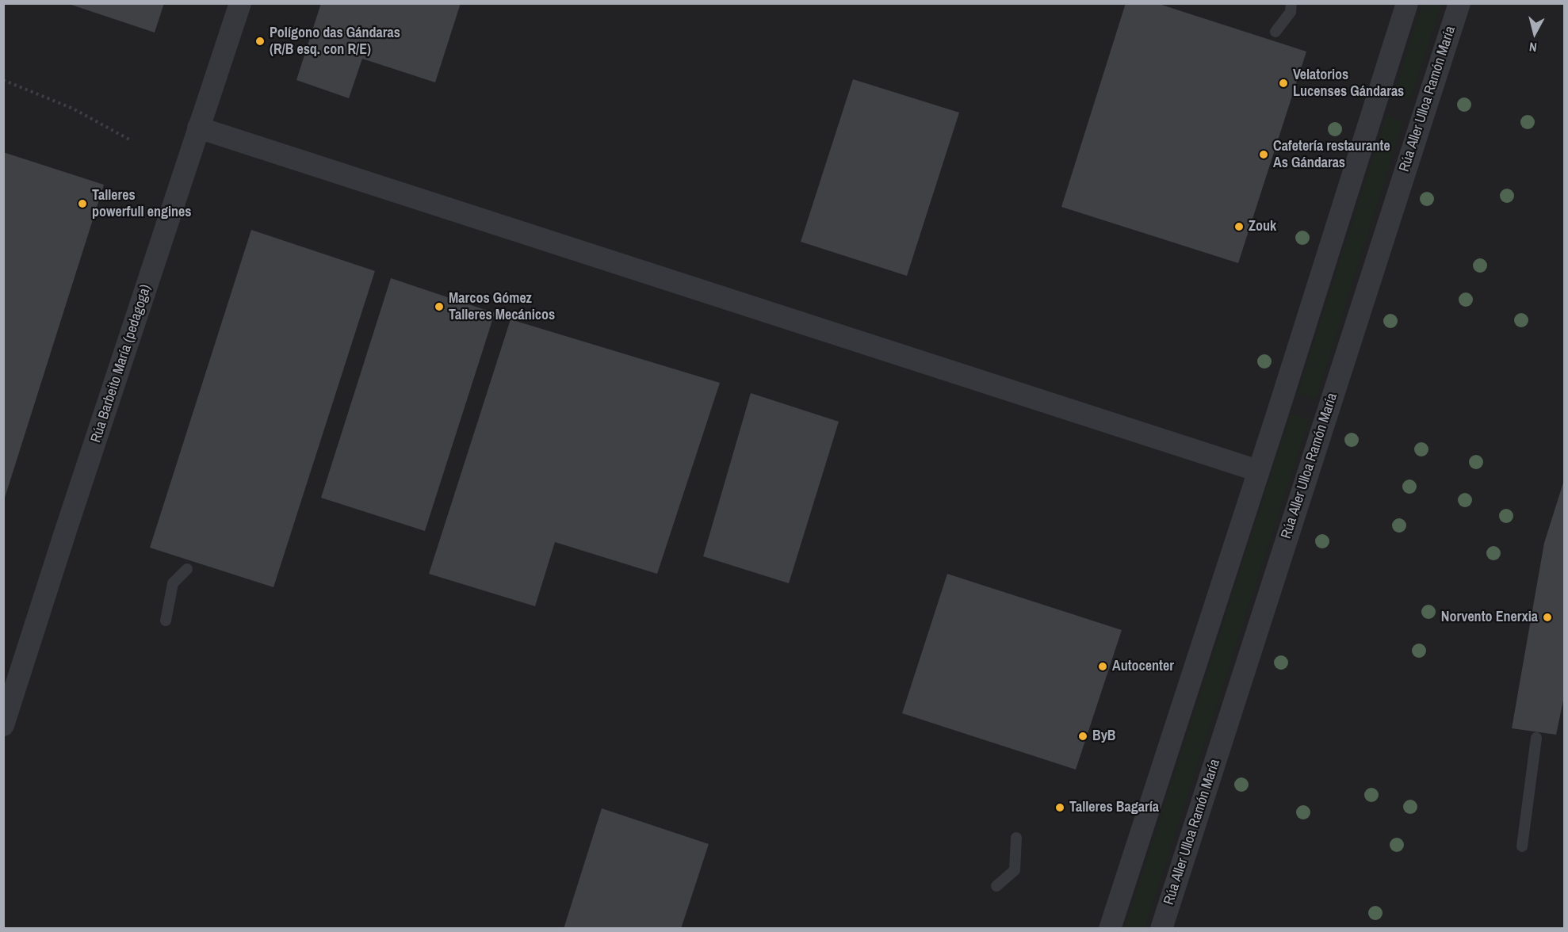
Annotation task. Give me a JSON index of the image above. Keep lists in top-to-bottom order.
{
  "streets": {
    "street": ["Rúa Aller Ulloa Ramón María", "Rúa Barbeito María (pedagoga)"]
  },
  "places": [
    "Polígono das Gándaras (R/B esq. con R/E)",
    "Velatorios Lucenses Gándaras",
    "Cafetería restaurante As Gándaras",
    "Talleres powerfull engines",
    "Zouk",
    "Marcos Gómez Talleres Mecánicos",
    "Norvento Enerxia",
    "Autocenter",
    "ByB",
    "Talleres Bagaría"
  ],
  "north": "bottom"
}
